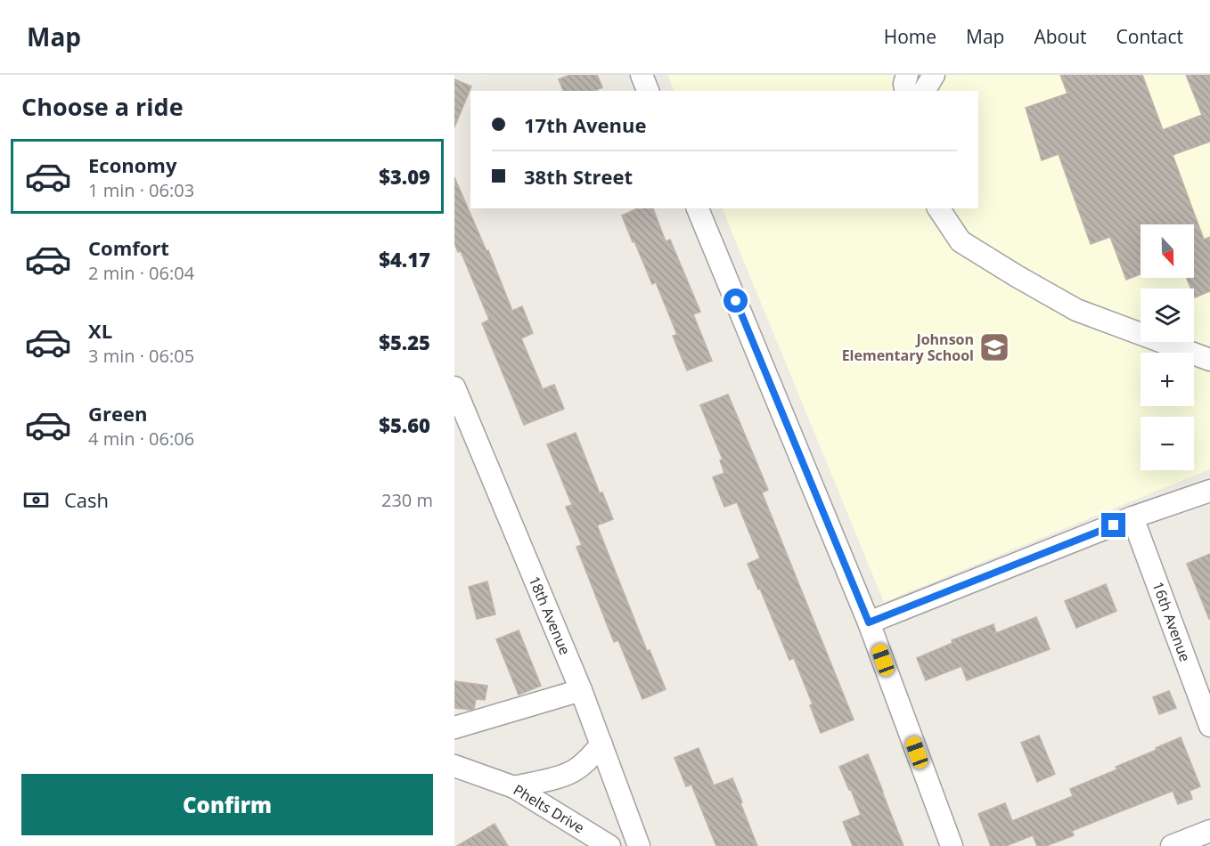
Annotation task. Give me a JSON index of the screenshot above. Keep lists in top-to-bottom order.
{
  "streets": {
    "street": ["18th Avenue", "16th Avenue", "Phelts Drive"]
  },
  "places": {
    "school or university": ["Johnson Elementary School"]
  },
  "north": "bottom",
  "page": {
    "header": "Map",
    "nav": [
      "Home",
      "Map",
      "About",
      "Contact"
    ],
    "heading": "Choose a ride",
    "banner": ["17th Avenue", "38th Street"],
    "list": [
      {
        "name": "Economy",
        "note": "1 min · 06:03",
        "value": "$3.09"
      },
      {
        "name": "Comfort",
        "note": "2 min · 06:04",
        "value": "$4.17"
      },
      {
        "name": "XL",
        "note": "3 min · 06:05",
        "value": "$5.25"
      },
      {
        "name": "Green",
        "note": "4 min · 06:06",
        "value": "$5.60"
      }
    ],
    "map_buttons": ["+", "−"],
    "pay": ["Cash", "230 m"],
    "buttons": "Confirm"
  }
}
